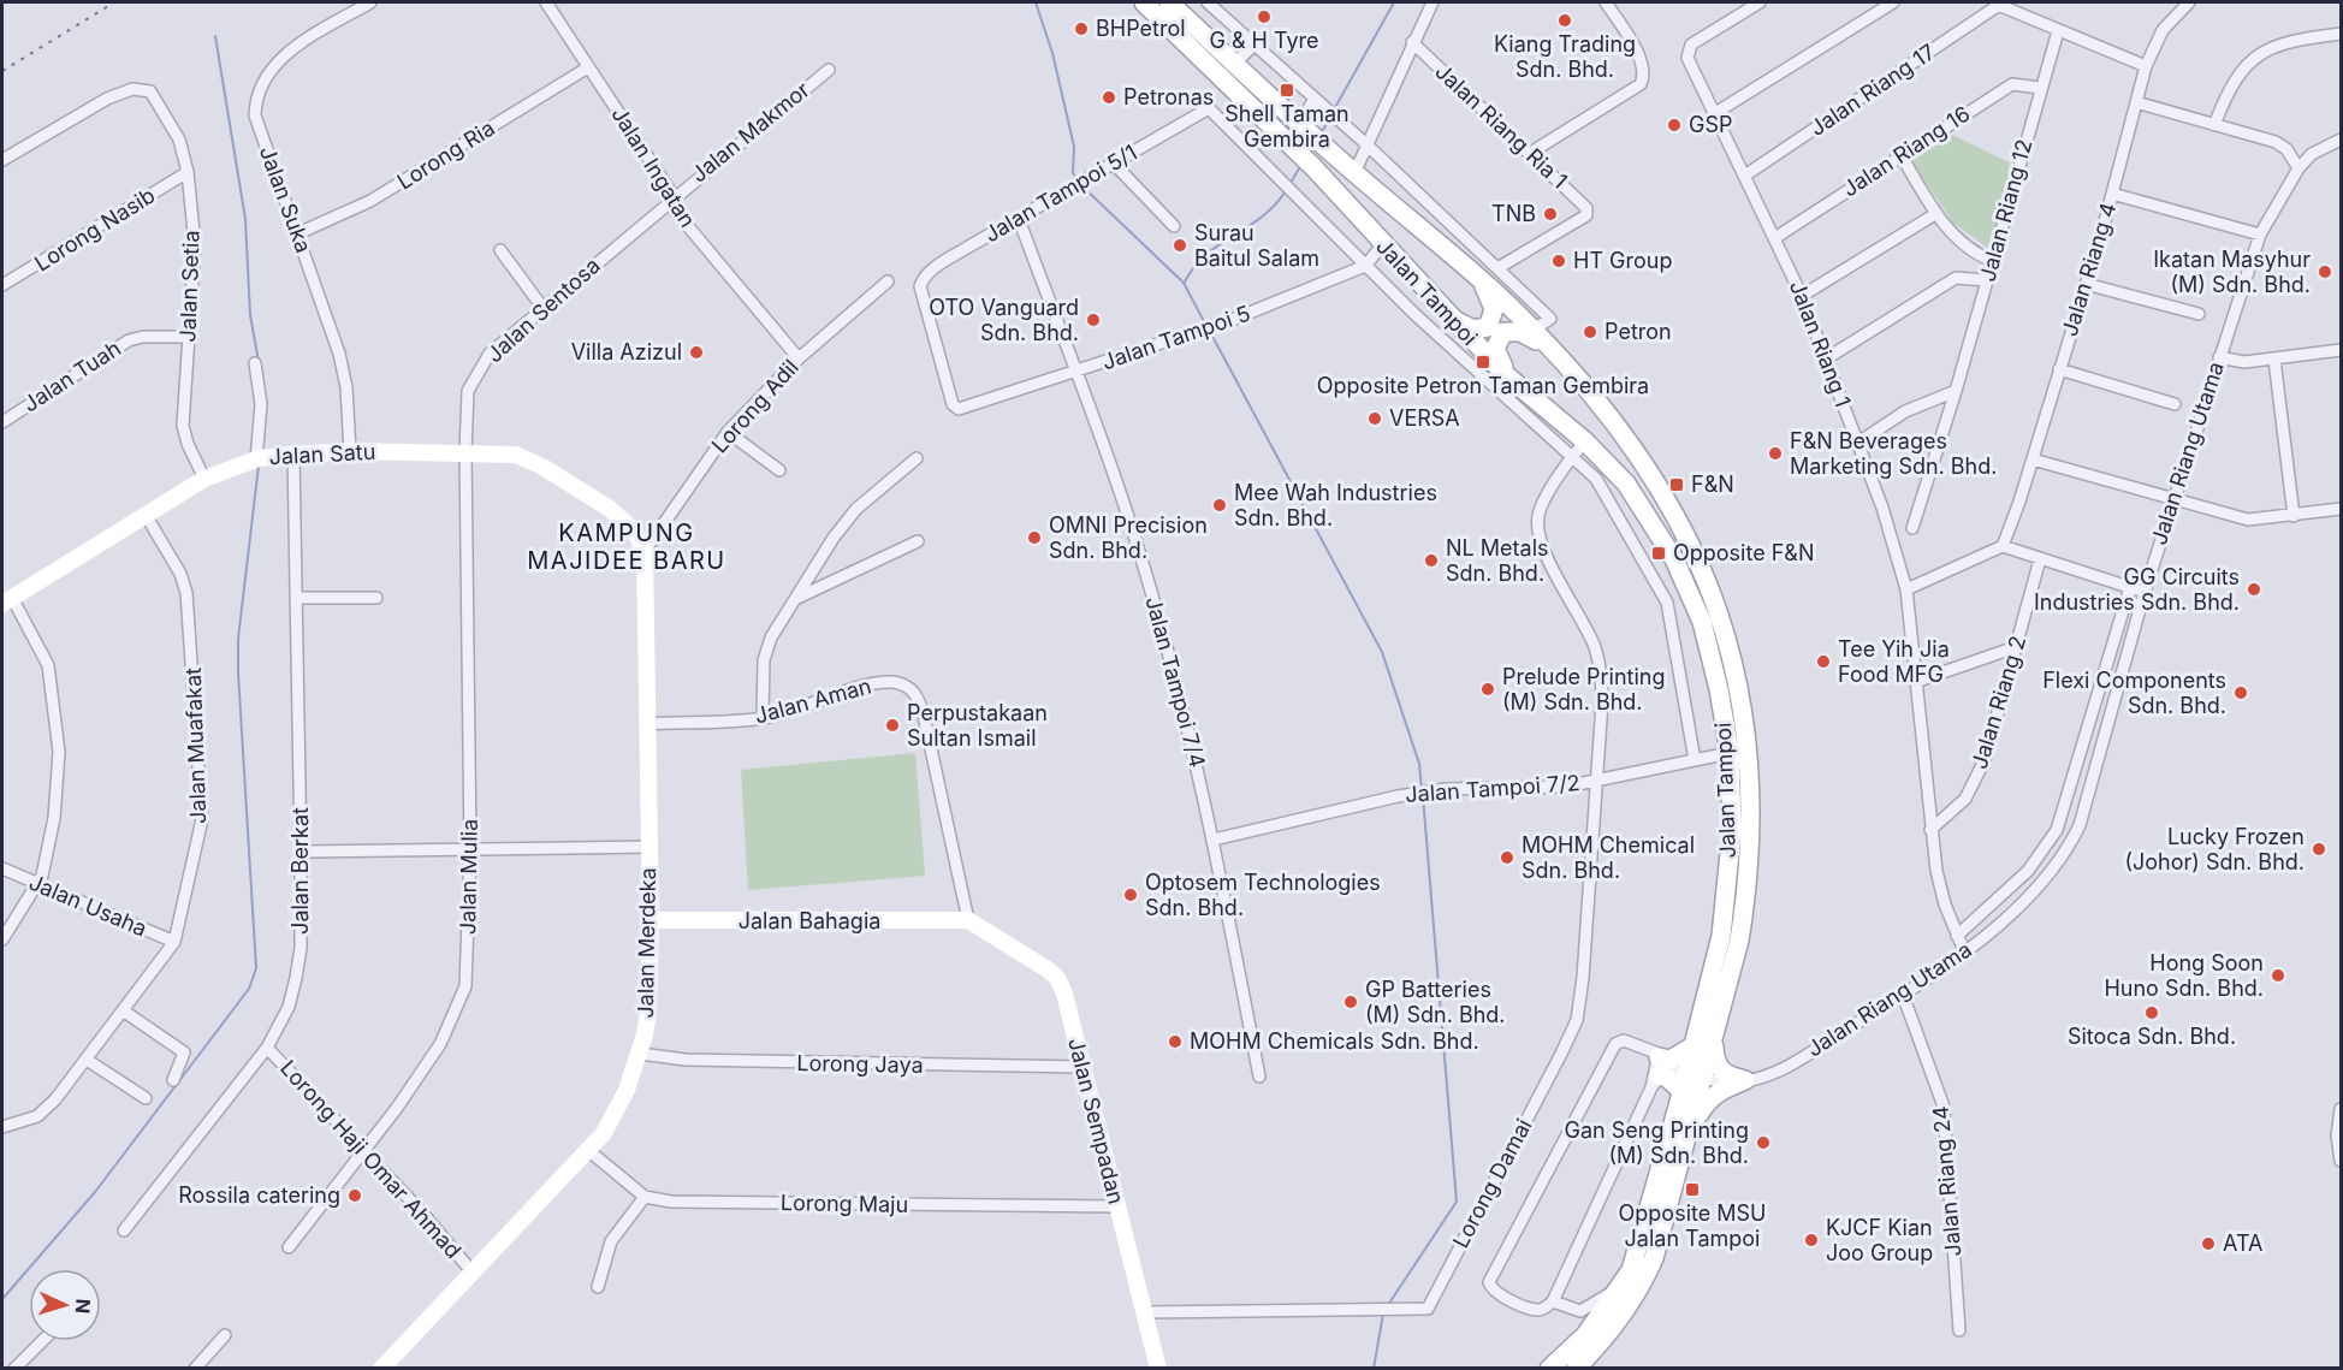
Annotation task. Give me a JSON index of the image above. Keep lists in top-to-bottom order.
{
  "streets": {
    "main road": ["Jalan Tampoi"],
    "street": [
      "Jalan Riang 17",
      "Jalan Riang Ria 1",
      "Jalan Makmor",
      "Jalan Riang 16",
      "Lorong Ria",
      "Jalan Ingatan",
      "Jalan Tampoi 5/1",
      "Jalan Suka",
      "Jalan Riang 12",
      "Lorong Nasib",
      "Jalan Riang 4",
      "Jalan Setia",
      "Jalan Sentosa",
      "Jalan Tampoi 5",
      "Jalan Riang 1",
      "Jalan Tuah",
      "Lorong Adil",
      "Jalan Riang Utama",
      "Jalan Satu",
      "Jalan Tampoi 7/4",
      "Jalan Aman",
      "Jalan Riang 2",
      "Jalan Muafakat",
      "Jalan Tampoi 7/2",
      "Jalan Berkat",
      "Jalan Mulia",
      "Jalan Usaha",
      "Jalan Bahagia",
      "Jalan Merdeka",
      "Lorong Jaya",
      "Jalan Sempadan",
      "Lorong Haji Omar Ahmad",
      "Jalan Riang 24",
      "Lorong Damai",
      "Lorong Maju"
    ]
  },
  "crossings": [
    ["Jalan Riang 17", "Jalan Riang 1"],
    ["Jalan Makmor", "Jalan Ingatan"],
    ["Jalan Makmor", "Jalan Sentosa"],
    ["Jalan Riang 16", "Jalan Riang 12"],
    ["Jalan Riang 16", "Jalan Riang 1"],
    ["Lorong Ria", "Jalan Ingatan"],
    ["Lorong Ria", "Jalan Suka"],
    ["Jalan Ingatan", "Jalan Sentosa"],
    ["Jalan Ingatan", "Lorong Adil"],
    ["Jalan Tampoi 5/1", "Jalan Tampoi 5"],
    ["Jalan Tampoi 5/1", "Jalan Tampoi 7/4"],
    ["Jalan Suka", "Jalan Satu"],
    ["Lorong Nasib", "Jalan Setia"],
    ["Jalan Setia", "Jalan Tuah"],
    ["Jalan Setia", "Jalan Satu"],
    ["Jalan Tampoi", "Jalan Tampoi 5"],
    ["Jalan Tampoi", "Jalan Riang Utama"],
    ["Jalan Tampoi", "Jalan Tampoi 7/2"],
    ["Jalan Sentosa", "Jalan Satu"],
    ["Jalan Sentosa", "Jalan Mulia"],
    ["Jalan Tampoi 5", "Jalan Tampoi 7/4"],
    ["Jalan Riang 1", "Jalan Riang Utama"],
    ["Jalan Riang 1", "Jalan Riang 2"],
    ["Lorong Adil", "Jalan Satu"],
    ["Lorong Adil", "Jalan Merdeka"],
    ["Jalan Riang Utama", "Jalan Riang 24"],
    ["Jalan Satu", "Jalan Muafakat"],
    ["Jalan Satu", "Jalan Berkat"],
    ["Jalan Satu", "Jalan Mulia"],
    ["Jalan Satu", "Jalan Merdeka"],
    ["Jalan Tampoi 7/4", "Jalan Tampoi 7/2"],
    ["Jalan Aman", "Jalan Bahagia"],
    ["Jalan Aman", "Jalan Merdeka"],
    ["Jalan Aman", "Jalan Sempadan"],
    ["Jalan Muafakat", "Jalan Usaha"],
    ["Jalan Tampoi 7/2", "Lorong Damai"],
    ["Jalan Berkat", "Lorong Haji Omar Ahmad"],
    ["Jalan Mulia", "Lorong Haji Omar Ahmad"],
    ["Jalan Bahagia", "Jalan Merdeka"],
    ["Jalan Bahagia", "Jalan Sempadan"],
    ["Jalan Merdeka", "Lorong Jaya"],
    ["Jalan Merdeka", "Lorong Haji Omar Ahmad"],
    ["Lorong Jaya", "Jalan Sempadan"],
    ["Jalan Sempadan", "Lorong Damai"],
    ["Jalan Sempadan", "Lorong Maju"]
  ],
  "districts": ["KAMPUNG MAJIDEE BARU"],
  "places": {
    "other": [
      "G & H Tyre",
      "Kiang Trading Sdn. Bhd.",
      "BHPetrol",
      "Petronas",
      "GSP",
      "TNB",
      "Surau Baitul Salam",
      "HT Group",
      "Ikatan Masyhur (M) Sdn. Bhd.",
      "OTO Vanguard Sdn. Bhd.",
      "Petron",
      "Villa Azizul",
      "VERSA",
      "F&N Beverages Marketing Sdn. Bhd.",
      "Mee Wah Industries Sdn. Bhd.",
      "OMNI Precision Sdn. Bhd.",
      "NL Metals Sdn. Bhd.",
      "GG Circuits Industries Sdn. Bhd.",
      "Tee Yih Jia Food MFG",
      "Prelude Printing (M) Sdn. Bhd.",
      "Flexi Components Sdn. Bhd.",
      "Perpustakaan Sultan Ismail",
      "Lucky Frozen (Johor) Sdn. Bhd.",
      "MOHM Chemical Sdn. Bhd.",
      "Optosem Technologies Sdn. Bhd.",
      "Hong Soon Huno Sdn. Bhd.",
      "GP Batteries (M) Sdn. Bhd.",
      "Sitoca Sdn. Bhd.",
      "MOHM Chemicals Sdn. Bhd.",
      "Gan Seng Printing (M) Sdn. Bhd.",
      "Rossila catering",
      "KJCF Kian Joo Group",
      "ATA"
    ],
    "transit": [
      "Shell Taman Gembira",
      "Opposite Petron Taman Gembira",
      "F&N",
      "Opposite F&N",
      "Opposite MSU Jalan Tampoi"
    ]
  },
  "north": "right"
}
